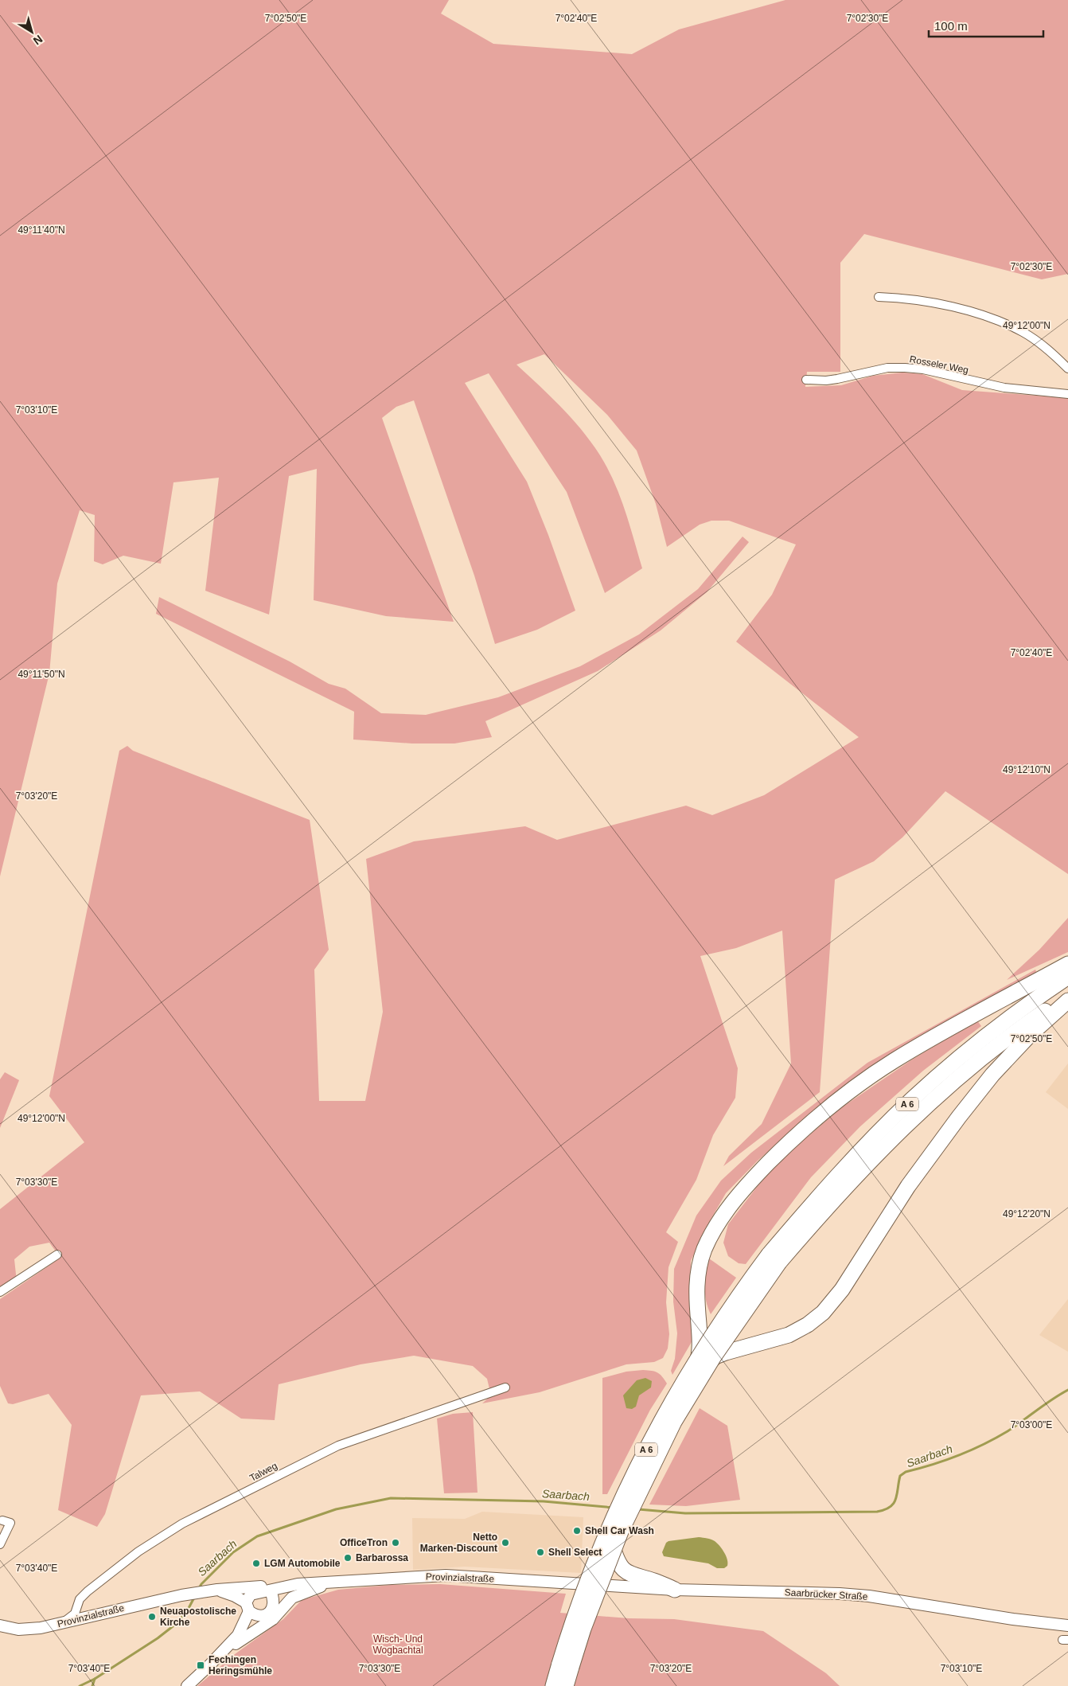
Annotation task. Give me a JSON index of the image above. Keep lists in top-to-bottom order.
{
  "streets": {
    "highway": ["A 6"],
    "main road": ["Provinzialstraße", "Saarbrücker Straße"],
    "street": ["Rosseler Weg", "Talweg"]
  },
  "crossings": [
    ["A 6", "Provinzialstraße"],
    ["A 6", "Saarbrücker Straße"],
    ["Talweg", "Provinzialstraße"],
    ["Provinzialstraße", "Saarbrücker Straße"]
  ],
  "water": ["Saarbach"],
  "parks": ["Wisch- Und Wogbachtal"],
  "places": {
    "other": [
      "Shell Car Wash",
      "OfficeTron",
      "Netto Marken-Discount",
      "Shell Select",
      "Barbarossa",
      "LGM Automobile",
      "Neuapostolische Kirche"
    ],
    "transit": ["Fechingen Heringsmühle"]
  },
  "scale_bar": "100 m",
  "north": "bottom right",
  "coordinates": [
    "7°02'40\"E",
    "7°02'50\"E",
    "7°02'30\"E",
    "49°11'40\"N",
    "49°12'00\"N",
    "7°03'10\"E",
    "49°11'50\"N",
    "49°12'10\"N",
    "7°03'20\"E",
    "7°03'30\"E",
    "49°12'20\"N",
    "7°03'00\"E",
    "7°03'40\"E"
  ]
}
